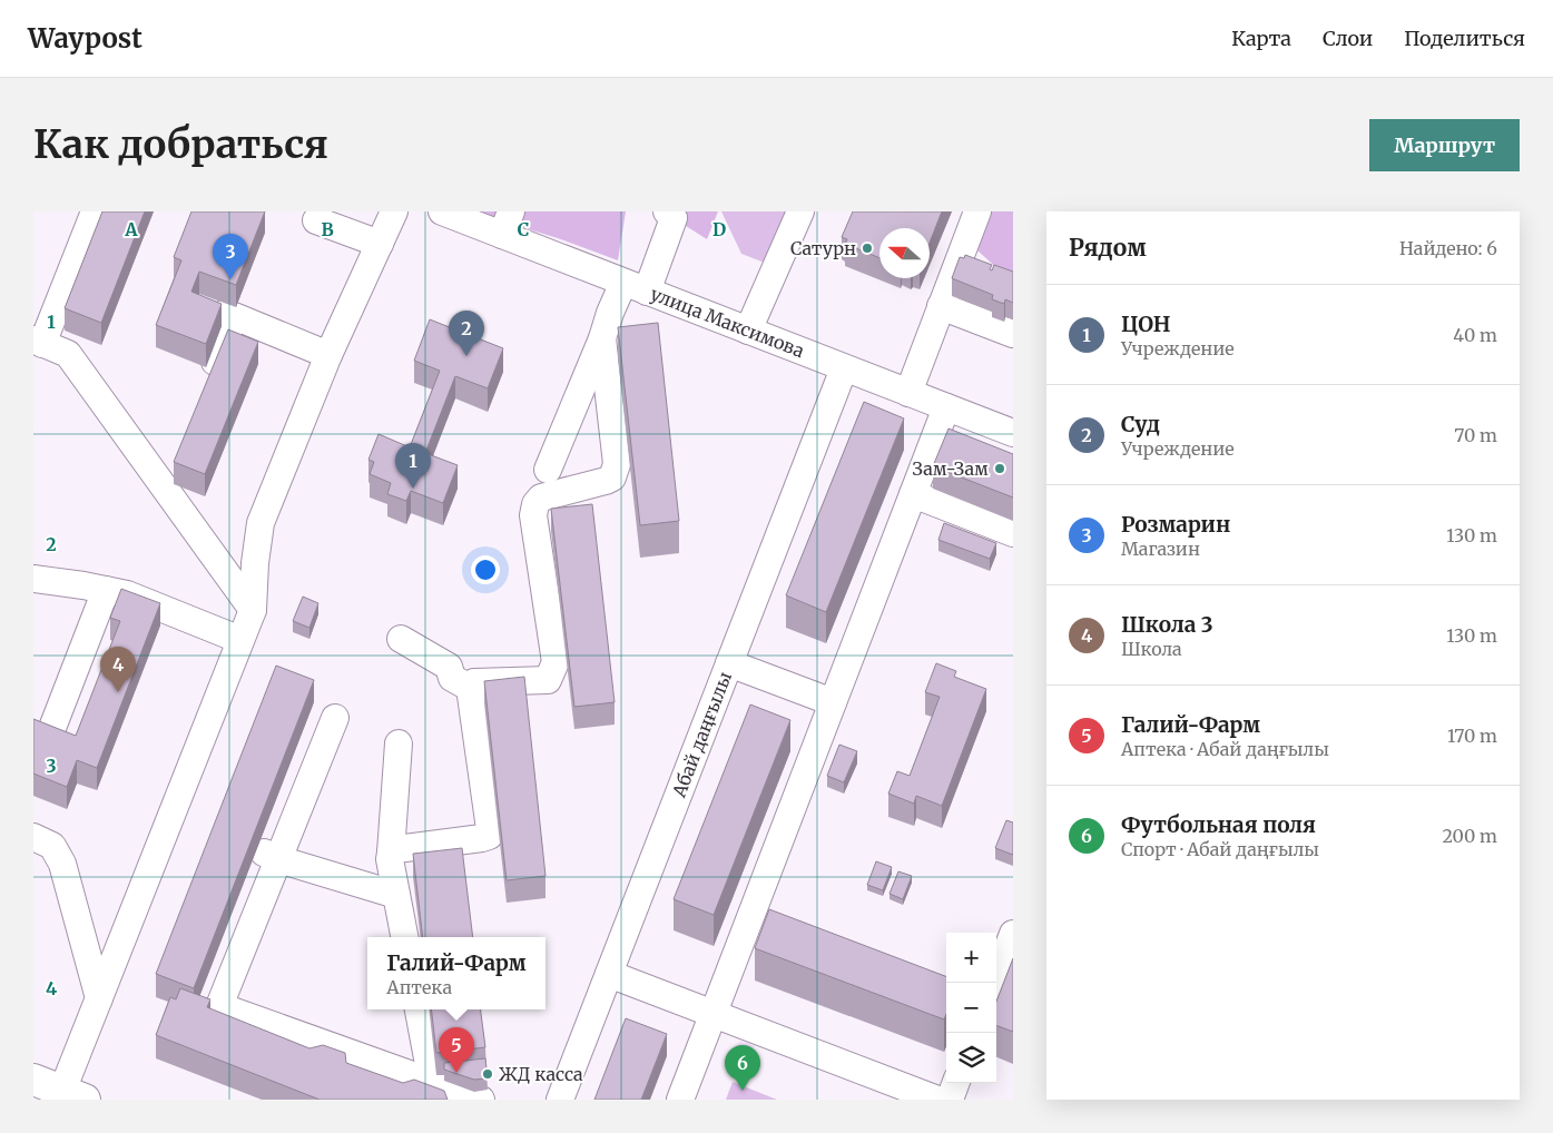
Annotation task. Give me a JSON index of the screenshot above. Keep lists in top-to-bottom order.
{
  "streets": {
    "street": ["улица Максимова", "Абай даңғылы"]
  },
  "crossings": [
    ["улица Максимова", "Абай даңғылы"]
  ],
  "places": ["Сатурн", "Зам-Зам", "ЖД касса"],
  "north": "left",
  "page": {
    "header": "Waypost",
    "nav": ["Карта", "Слои", "Поделиться"],
    "buttons": "Маршрут",
    "title": "Как добраться",
    "heading": ["Рядом", "Найдено: 6"],
    "pins": [
      "3",
      "2",
      "1",
      "4",
      "5",
      "6"
    ],
    "list": [
      {
        "mark": "1",
        "name": "ЦОН",
        "note": "Учреждение",
        "value": "40 m"
      },
      {
        "mark": "2",
        "name": "Суд",
        "note": "Учреждение",
        "value": "70 m"
      },
      {
        "mark": "3",
        "name": "Розмарин",
        "note": "Магазин",
        "value": "130 m"
      },
      {
        "mark": "4",
        "name": "Школа 3",
        "note": "Школа",
        "value": "130 m"
      },
      {
        "mark": "5",
        "name": "Галий-Фарм",
        "note": "Аптека · Абай даңғылы",
        "value": "170 m"
      },
      {
        "mark": "6",
        "name": "Футбольная поля",
        "note": "Спорт · Абай даңғылы",
        "value": "200 m"
      }
    ],
    "map_buttons": ["+", "−"],
    "popup": ["Галий-Фарм", "Аптека"]
  },
  "grid": {
    "columns": [
      "A",
      "B",
      "C",
      "D"
    ],
    "rows": [
      "1",
      "2",
      "3",
      "4"
    ]
  }
}
